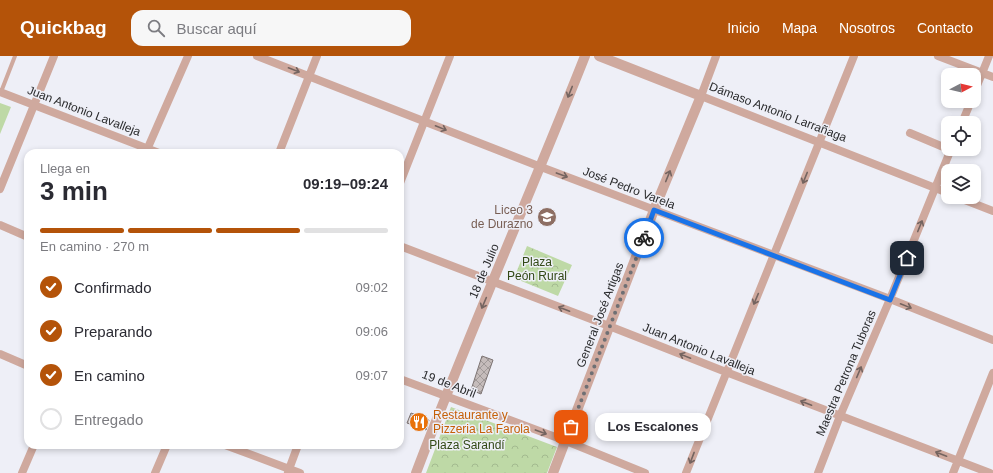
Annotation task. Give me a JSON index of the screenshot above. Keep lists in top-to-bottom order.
{
  "streets": {
    "street": [
      "Juan Antonio Lavalleja",
      "Dámaso Antonio Larrañaga",
      "José Pedro Varela",
      "18 de Julio",
      "General José Artigas",
      "Maestra Petrona Tuboras",
      "19 de Abril"
    ]
  },
  "crossings": [
    ["Juan Antonio Lavalleja", "18 de Julio"],
    ["Juan Antonio Lavalleja", "General José Artigas"],
    ["Juan Antonio Lavalleja", "Maestra Petrona Tuboras"],
    ["Dámaso Antonio Larrañaga", "General José Artigas"],
    ["Dámaso Antonio Larrañaga", "Maestra Petrona Tuboras"],
    ["José Pedro Varela", "18 de Julio"],
    ["José Pedro Varela", "General José Artigas"],
    ["José Pedro Varela", "Maestra Petrona Tuboras"],
    ["18 de Julio", "19 de Abril"],
    ["General José Artigas", "19 de Abril"]
  ],
  "one_way": [
    "Juan Antonio Lavalleja",
    "José Pedro Varela",
    "18 de Julio",
    "Maestra Petrona Tuboras",
    "19 de Abril"
  ],
  "parks": ["Plaza Peón Rural", "Plaza Sarandí"],
  "places": {
    "school or university": ["Liceo 3 de Durazno"],
    "restaurant": ["Restaurante y Pizzeria La Farola"],
    "other": ["Los Escalones"]
  },
  "north": "right",
  "page": {
    "header": "Quickbag",
    "search": "Buscar aquí",
    "nav": [
      "Inicio",
      "Mapa",
      "Nosotros",
      "Contacto"
    ],
    "heading": ["3 min", "Llega en", "09:19–09:24"],
    "bar": "En camino · 270 m",
    "list": [
      ["Confirmado", "09:02"],
      ["Preparando", "09:06"],
      ["En camino", "09:07"],
      "Entregado"
    ],
    "bubble": "Los Escalones"
  }
}
